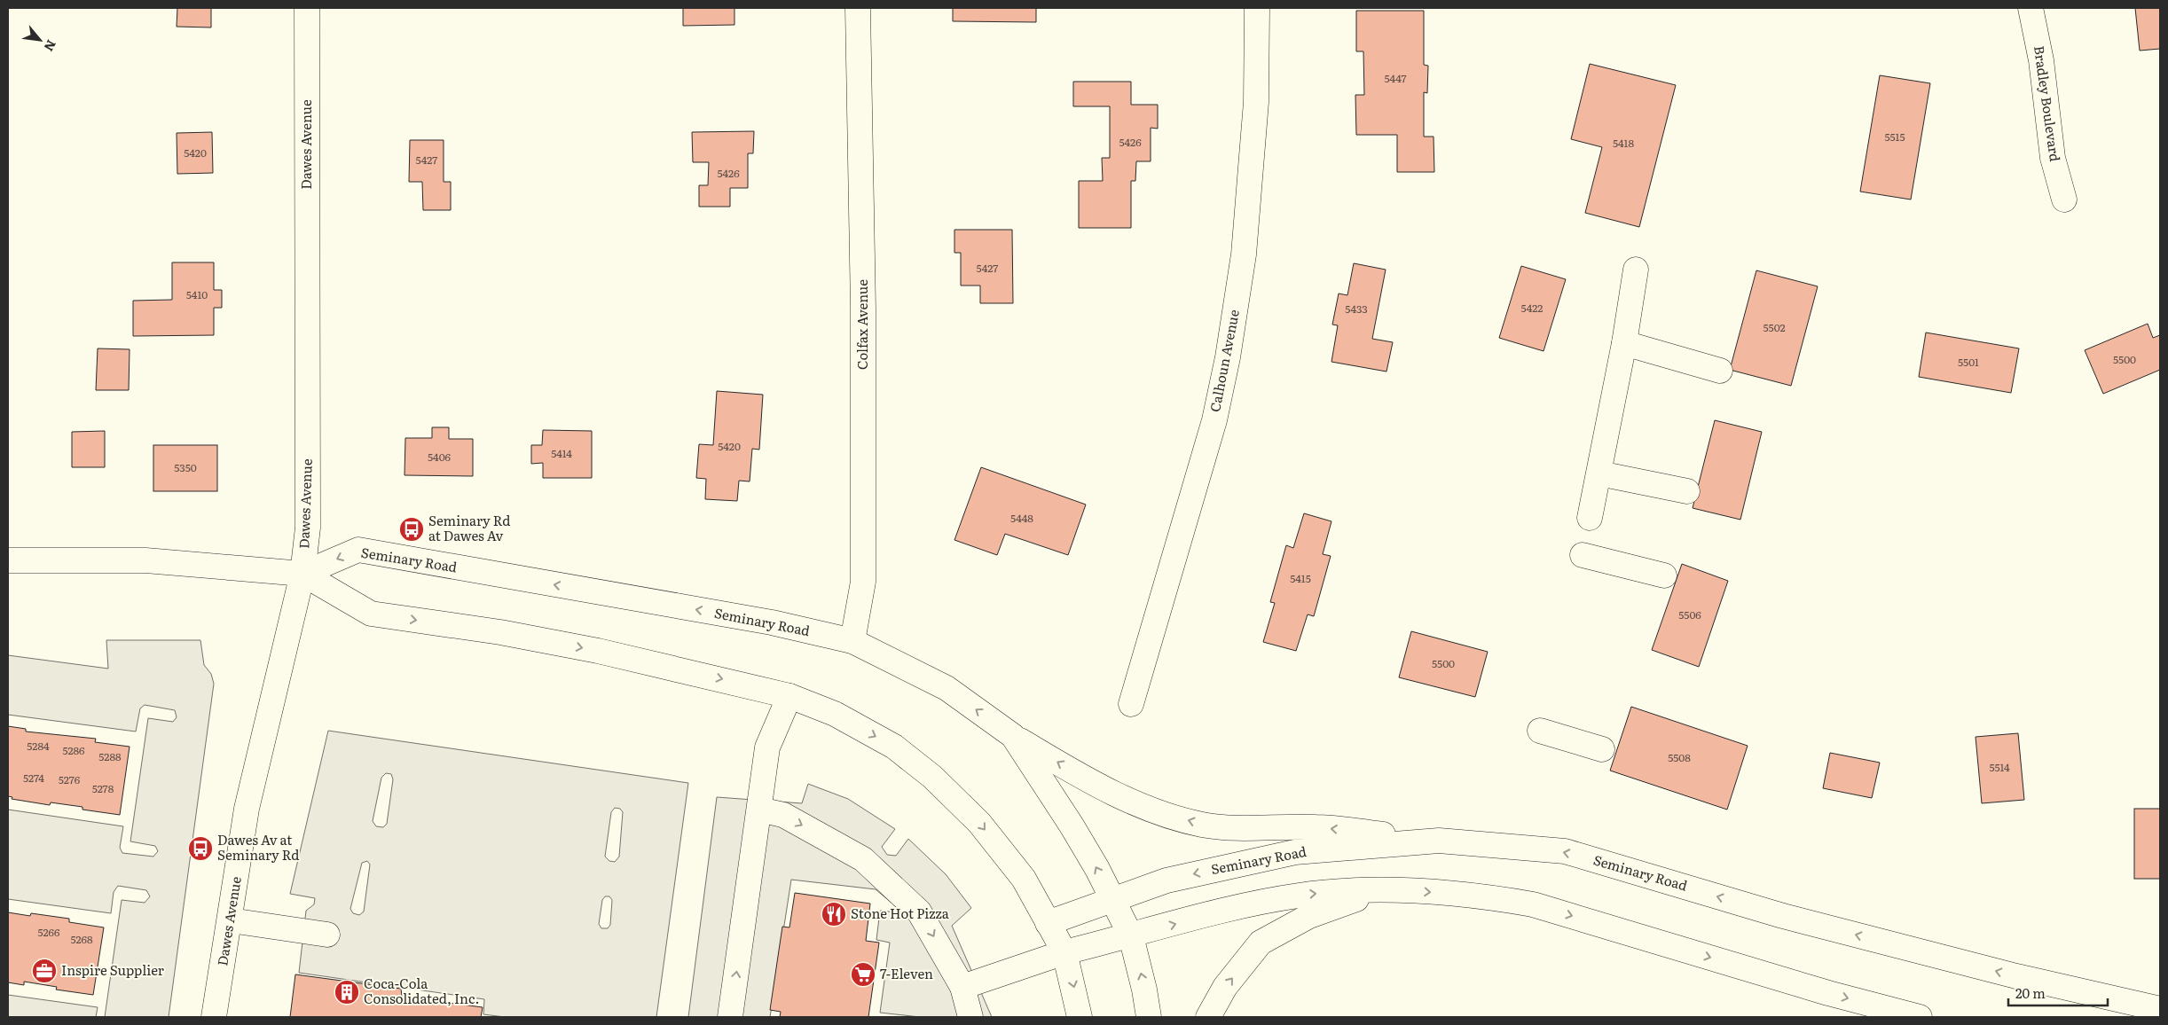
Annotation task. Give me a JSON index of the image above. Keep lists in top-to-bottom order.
{
  "streets": {
    "main road": [
      "Bradley Boulevard",
      "Dawes Avenue",
      "Colfax Avenue",
      "Calhoun Avenue",
      "Seminary Road"
    ]
  },
  "crossings": [
    ["Dawes Avenue", "Seminary Road"],
    ["Colfax Avenue", "Seminary Road"]
  ],
  "places": {
    "bus stop": ["Seminary Rd at Dawes Av", "Dawes Av at Seminary Rd"],
    "restaurant": ["Stone Hot Pizza"],
    "office": ["Inspire Supplier"],
    "supermarket": ["7-Eleven"],
    "building": ["Coca-Cola Consolidated, Inc."]
  },
  "house_numbers": [
    "5447",
    "5515",
    "5426",
    "5418",
    "5420",
    "5427",
    "5426",
    "5427",
    "5410",
    "5422",
    "5433",
    "5502",
    "5500",
    "5501",
    "5420",
    "5414",
    "5406",
    "5350",
    "5448",
    "5415",
    "5506",
    "5500",
    "5284",
    "5286",
    "5288",
    "5508",
    "5514",
    "5274",
    "5276",
    "5278",
    "5266",
    "5268"
  ],
  "scale_bar": "20 m",
  "north": "bottom right"
}
